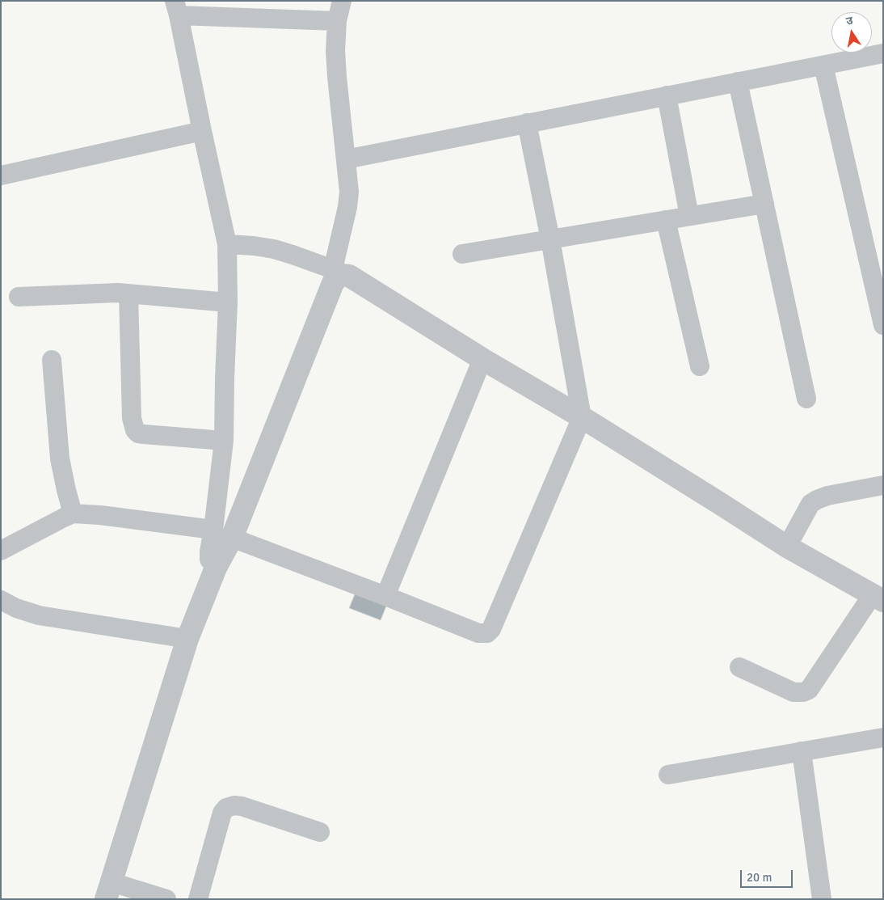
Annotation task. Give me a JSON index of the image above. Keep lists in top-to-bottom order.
{
  "scale_bar": "20 m",
  "north": "top"
}
